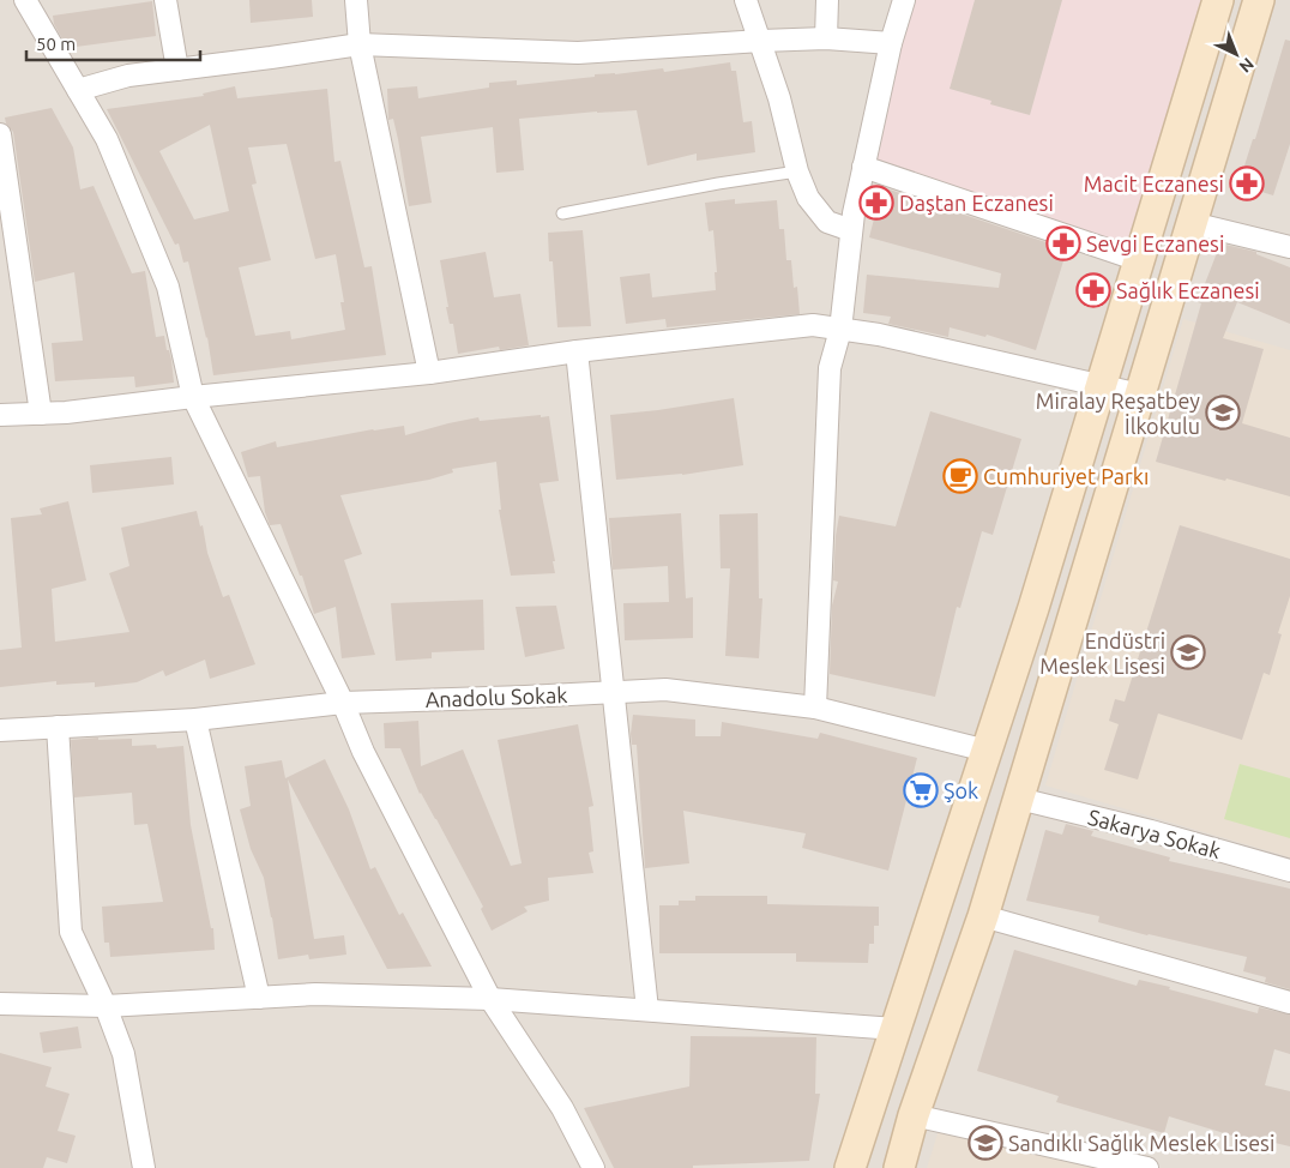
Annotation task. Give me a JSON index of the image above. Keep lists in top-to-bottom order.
{
  "streets": {
    "street": ["Anadolu Sokak", "Sakarya Sokak"]
  },
  "places": {
    "pharmacy": [
      "Macit Eczanesi",
      "Daştan Eczanesi",
      "Sevgi Eczanesi",
      "Sağlık Eczanesi"
    ],
    "school or university": ["Miralay Reşatbey İlkokulu", "Endüstri Meslek Lisesi", "Sandıklı Sağlık Meslek Lisesi"],
    "cafe": ["Cumhuriyet Parkı"],
    "supermarket": ["Şok"]
  },
  "scale_bar": "50 m",
  "north": "bottom right"
}
